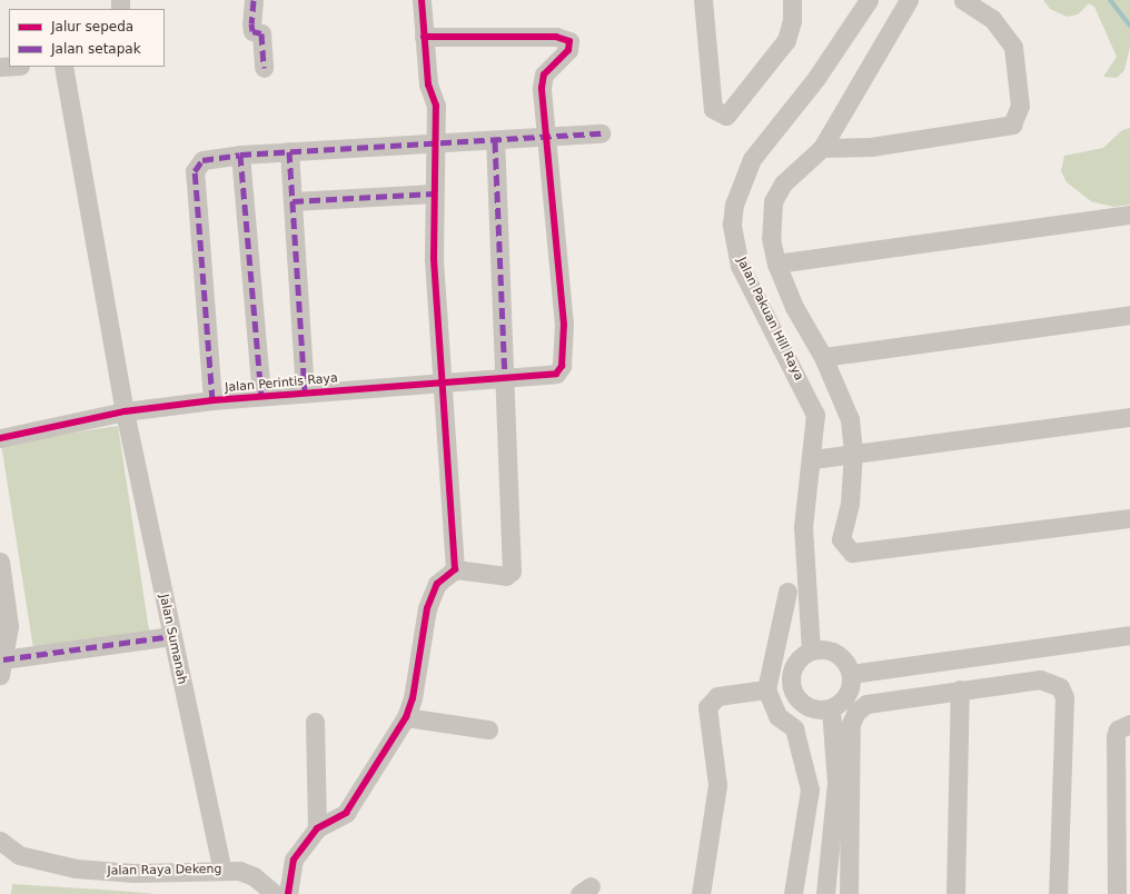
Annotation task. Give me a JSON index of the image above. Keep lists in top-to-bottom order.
{
  "streets": {
    "street": [
      "Jalan Pakuan Hill Raya",
      "Jalan Perintis Raya",
      "Jalan Sumanah",
      "Jalan Raya Dekeng"
    ]
  },
  "crossings": [
    ["Jalan Perintis Raya", "Jalan Sumanah"],
    ["Jalan Sumanah", "Jalan Raya Dekeng"]
  ],
  "legend": ["Jalur sepeda", "Jalan setapak"]
}
